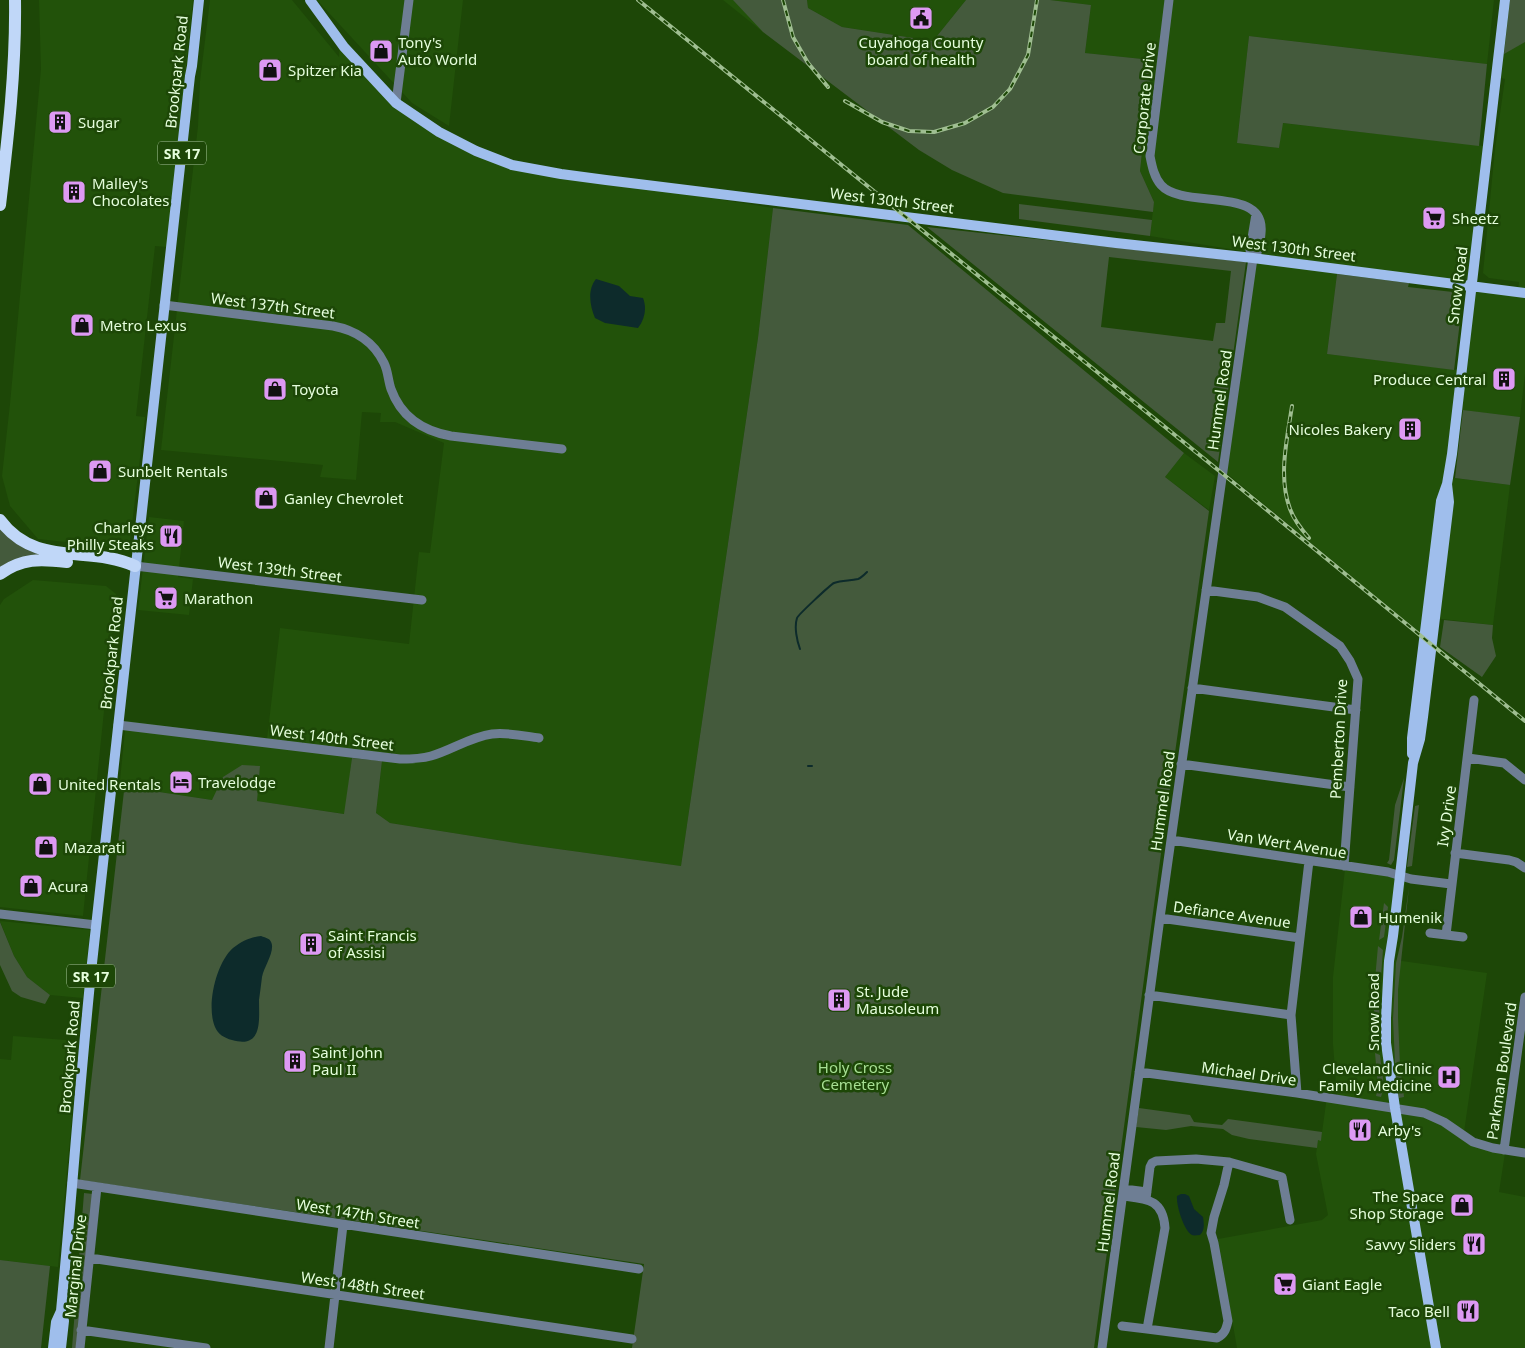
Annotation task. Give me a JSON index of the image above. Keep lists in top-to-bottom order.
{
  "streets": {
    "main road": [
      "Brookpark Road",
      "SR 17",
      "West 130th Street",
      "Snow Road"
    ],
    "street": [
      "Corporate Drive",
      "West 137th Street",
      "Hummel Road",
      "West 139th Street",
      "West 140th Street",
      "Pemberton Drive",
      "Ivy Drive",
      "Van Wert Avenue",
      "Defiance Avenue",
      "Parkman Boulevard",
      "Michael Drive",
      "West 147th Street",
      "Marginal Drive",
      "West 148th Street"
    ]
  },
  "crossings": [
    ["Brookpark Road", "West 137th Street"],
    ["Brookpark Road", "West 139th Street"],
    ["Brookpark Road", "West 140th Street"],
    ["Brookpark Road", "West 147th Street"],
    ["Corporate Drive", "West 130th Street"],
    ["Corporate Drive", "Hummel Road"],
    ["West 130th Street", "Snow Road"],
    ["West 130th Street", "Hummel Road"],
    ["Snow Road", "Van Wert Avenue"],
    ["Snow Road", "Michael Drive"],
    ["Hummel Road", "Pemberton Drive"],
    ["Hummel Road", "Van Wert Avenue"],
    ["Hummel Road", "Defiance Avenue"],
    ["Hummel Road", "Michael Drive"],
    ["Pemberton Drive", "Van Wert Avenue"],
    ["Ivy Drive", "Van Wert Avenue"],
    ["Parkman Boulevard", "Michael Drive"],
    ["West 147th Street", "Marginal Drive"],
    ["Marginal Drive", "West 148th Street"]
  ],
  "parks": ["Holy Cross Cemetery"],
  "places": {
    "public building": ["Cuyahoga County board of health"],
    "shop": [
      "Tony's Auto World",
      "Spitzer Kia",
      "Metro Lexus",
      "Toyota",
      "Sunbelt Rentals",
      "Ganley Chevrolet",
      "United Rentals",
      "Mazarati",
      "Acura",
      "Humenik",
      "The Space Shop Storage"
    ],
    "building": [
      "Sugar",
      "Malley's Chocolates",
      "Produce Central",
      "Nicoles Bakery",
      "Saint Francis of Assisi",
      "St. Jude Mausoleum",
      "Saint John Paul II"
    ],
    "supermarket": ["Sheetz", "Marathon", "Giant Eagle"],
    "restaurant": [
      "Charleys Philly Steaks",
      "Arby's",
      "Savvy Sliders",
      "Taco Bell"
    ],
    "hotel": ["Travelodge"],
    "hospital": ["Cleveland Clinic Family Medicine"]
  }
}
